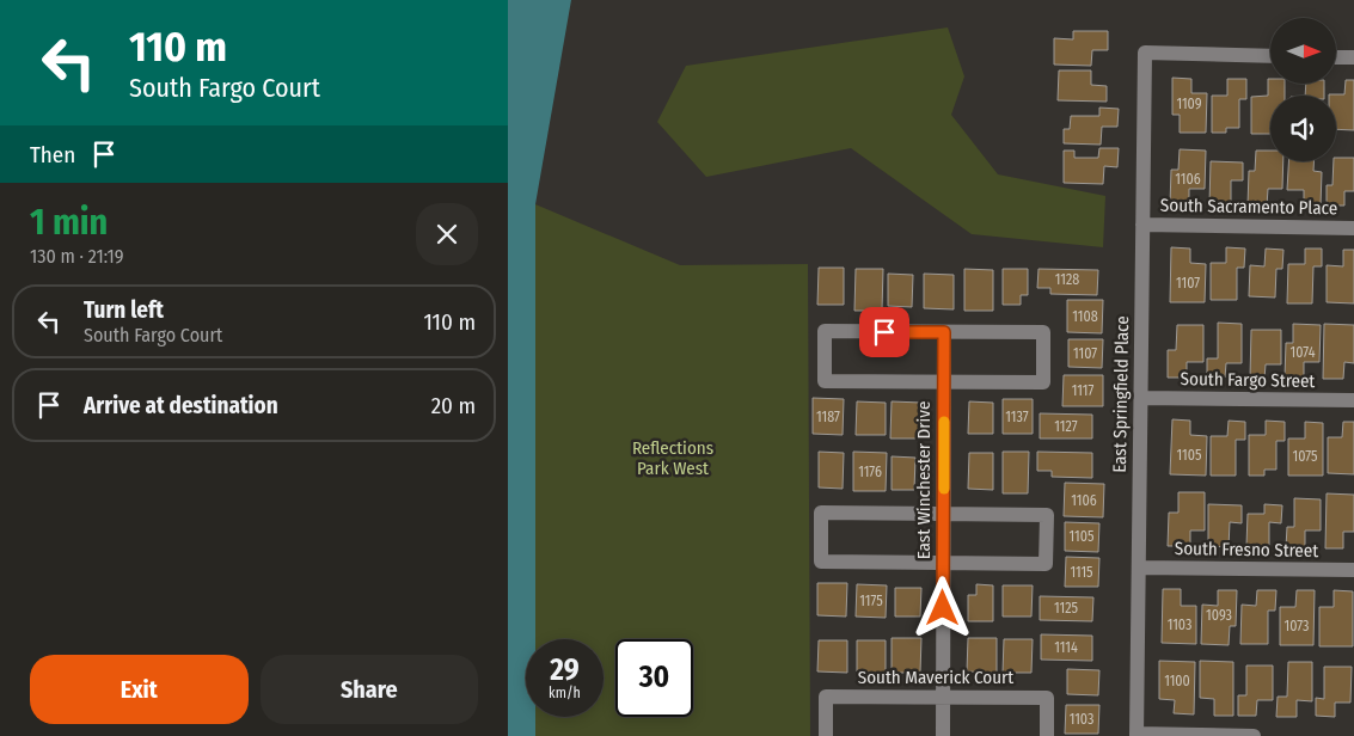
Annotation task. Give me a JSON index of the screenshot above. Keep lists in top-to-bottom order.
{
  "streets": {
    "street": [
      "South Sacramento Place",
      "South Fargo Street",
      "East Springfield Place",
      "East Winchester Drive",
      "South Fresno Street",
      "South Maverick Court"
    ]
  },
  "crossings": [
    ["South Sacramento Place", "East Springfield Place"],
    ["South Fargo Street", "East Springfield Place"],
    ["East Springfield Place", "South Fresno Street"],
    ["East Winchester Drive", "South Maverick Court"]
  ],
  "parks": ["Reflections Park West"],
  "house_numbers": [
    "1109",
    "1106",
    "1128",
    "1107",
    "1108",
    "1074",
    "1107",
    "1117",
    "1187",
    "1137",
    "1127",
    "1105",
    "1075",
    "1176",
    "1106",
    "1105",
    "1115",
    "1175",
    "1125",
    "1093",
    "1103",
    "1073",
    "1114",
    "1100",
    "1103"
  ],
  "north": "right",
  "page": {
    "turn": ["110 m", "South Fargo Court"],
    "then": "Then",
    "heading": ["1 min", "130 m · 21:19"],
    "list": [
      {
        "name": "Turn left",
        "note": "South Fargo Court",
        "value": "110 m"
      },
      {
        "name": "Arrive at destination",
        "value": "20 m"
      }
    ],
    "speed": "29 km/h",
    "limit": "30",
    "buttons": ["Exit", "Share"]
  }
}
